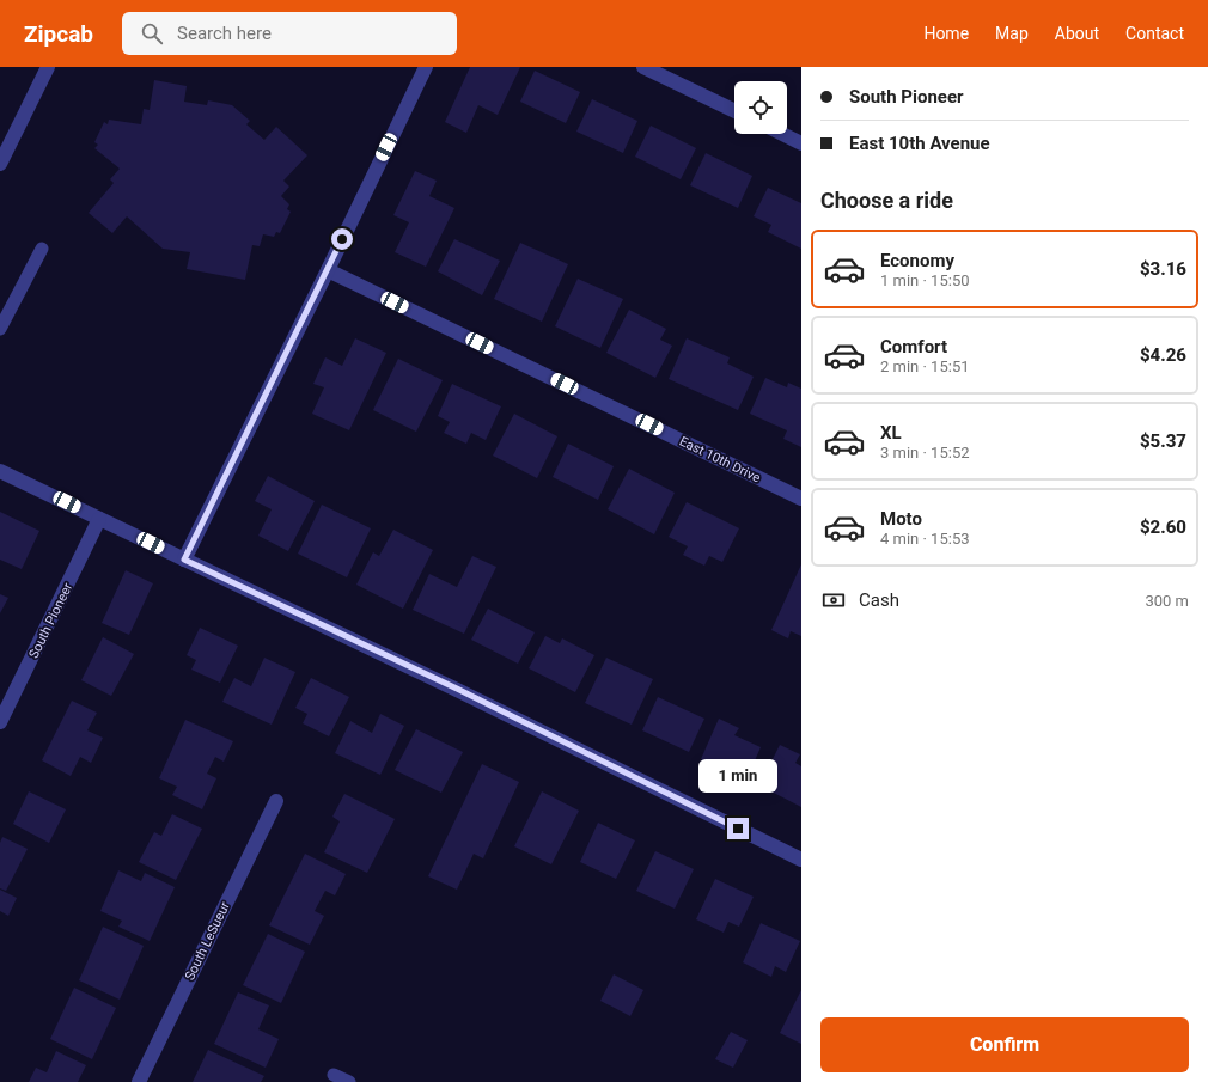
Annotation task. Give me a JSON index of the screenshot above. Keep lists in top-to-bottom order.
{
  "streets": {
    "street": ["East 10th Drive", "South Pioneer", "South LeSueur"]
  },
  "page": {
    "header": "Zipcab",
    "search": "Search here",
    "nav": [
      "Home",
      "Map",
      "About",
      "Contact"
    ],
    "banner": ["South Pioneer", "East 10th Avenue"],
    "heading": "Choose a ride",
    "list": [
      {
        "name": "Economy",
        "note": "1 min · 15:50",
        "value": "$3.16"
      },
      {
        "name": "Comfort",
        "note": "2 min · 15:51",
        "value": "$4.26"
      },
      {
        "name": "XL",
        "note": "3 min · 15:52",
        "value": "$5.37"
      },
      {
        "name": "Moto",
        "note": "4 min · 15:53",
        "value": "$2.60"
      }
    ],
    "pay": ["Cash", "300 m"],
    "bubble": "1 min",
    "buttons": "Confirm"
  }
}
